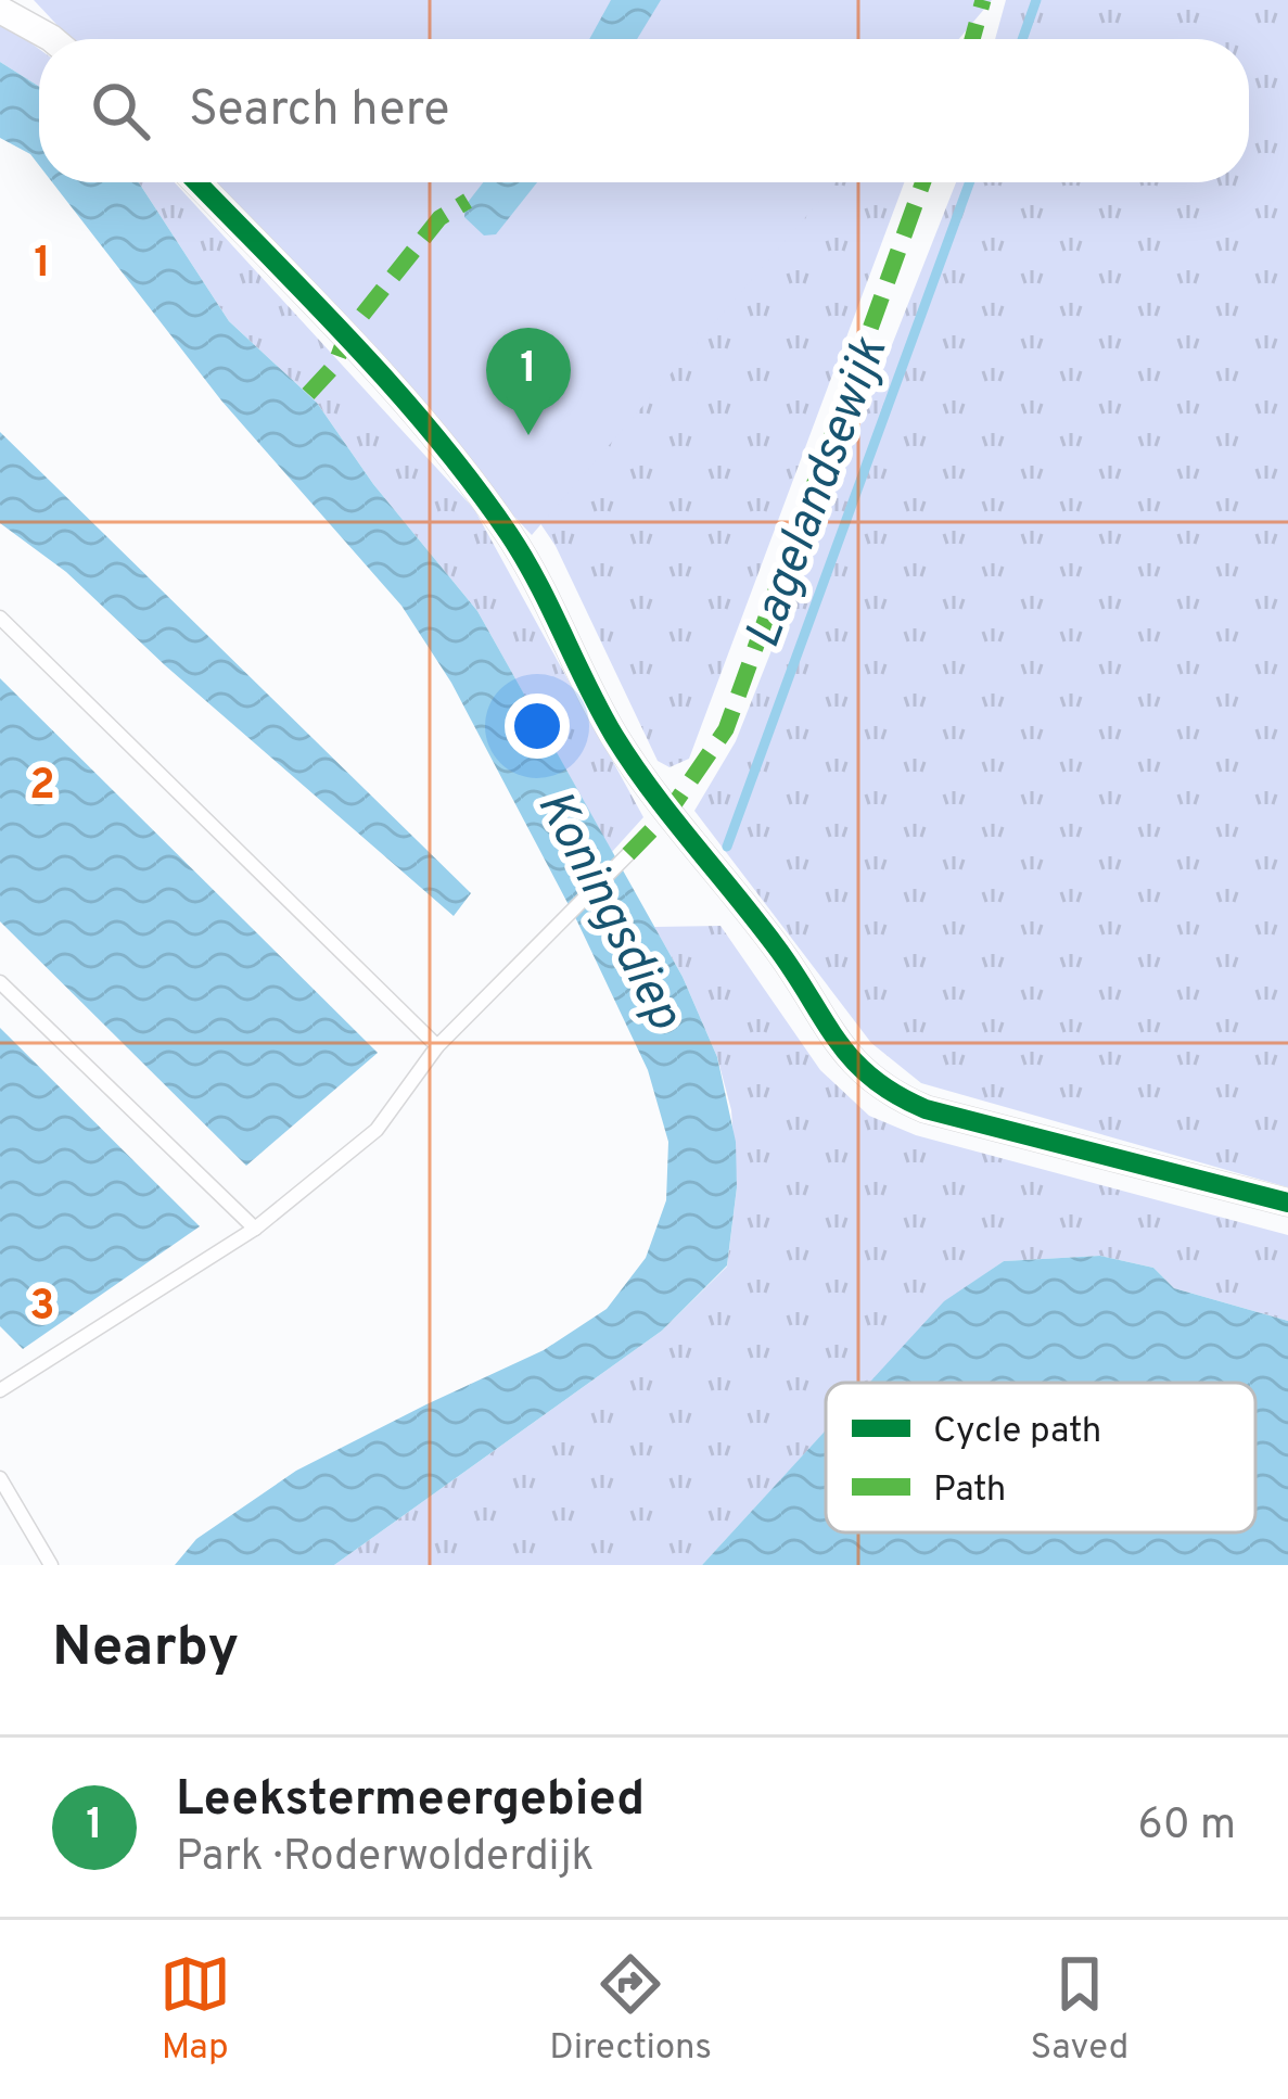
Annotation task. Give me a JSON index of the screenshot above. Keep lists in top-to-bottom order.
{
  "water": ["Lagelandsewijk", "Koningsdiep"],
  "legend": ["Cycle path", "Path"],
  "page": {
    "search": "Search here",
    "pins": "1",
    "heading": "Nearby",
    "list": [
      {
        "mark": "1",
        "name": "Leekstermeergebied",
        "note": "Park · Roderwolderdijk",
        "value": "60 m"
      }
    ],
    "nav": ["Map", "Directions", "Saved"]
  },
  "grid": {
    "rows": ["1", "2", "3"]
  }
}
